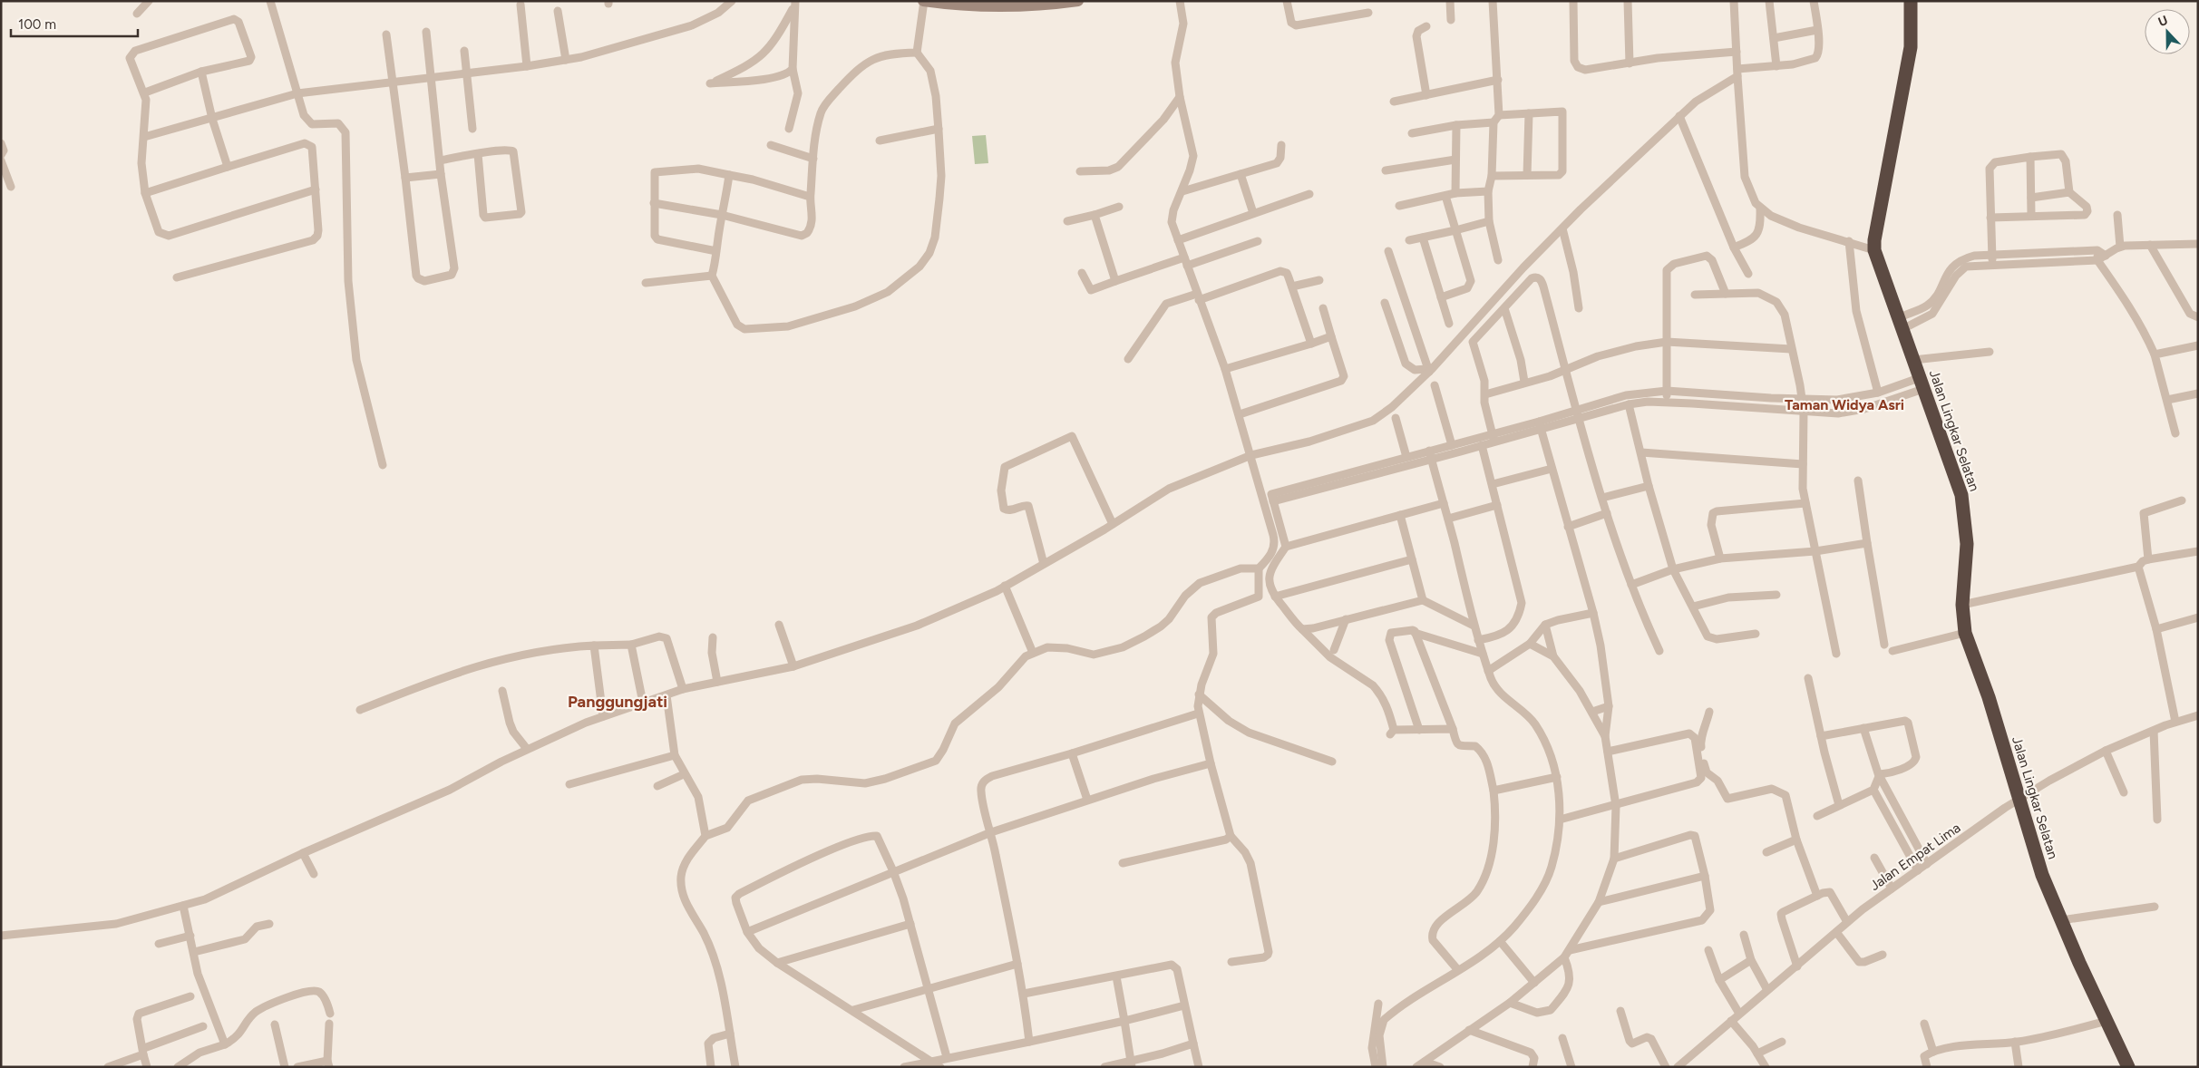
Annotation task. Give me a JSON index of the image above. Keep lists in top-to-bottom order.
{
  "streets": {
    "highway": ["Jalan Lingkar Selatan"],
    "street": ["Jalan Empat Lima"]
  },
  "crossings": [
    ["Jalan Lingkar Selatan", "Jalan Empat Lima"]
  ],
  "districts": ["Taman Widya Asri", "Panggungjati"],
  "scale_bar": "100 m",
  "north": "top"
}
